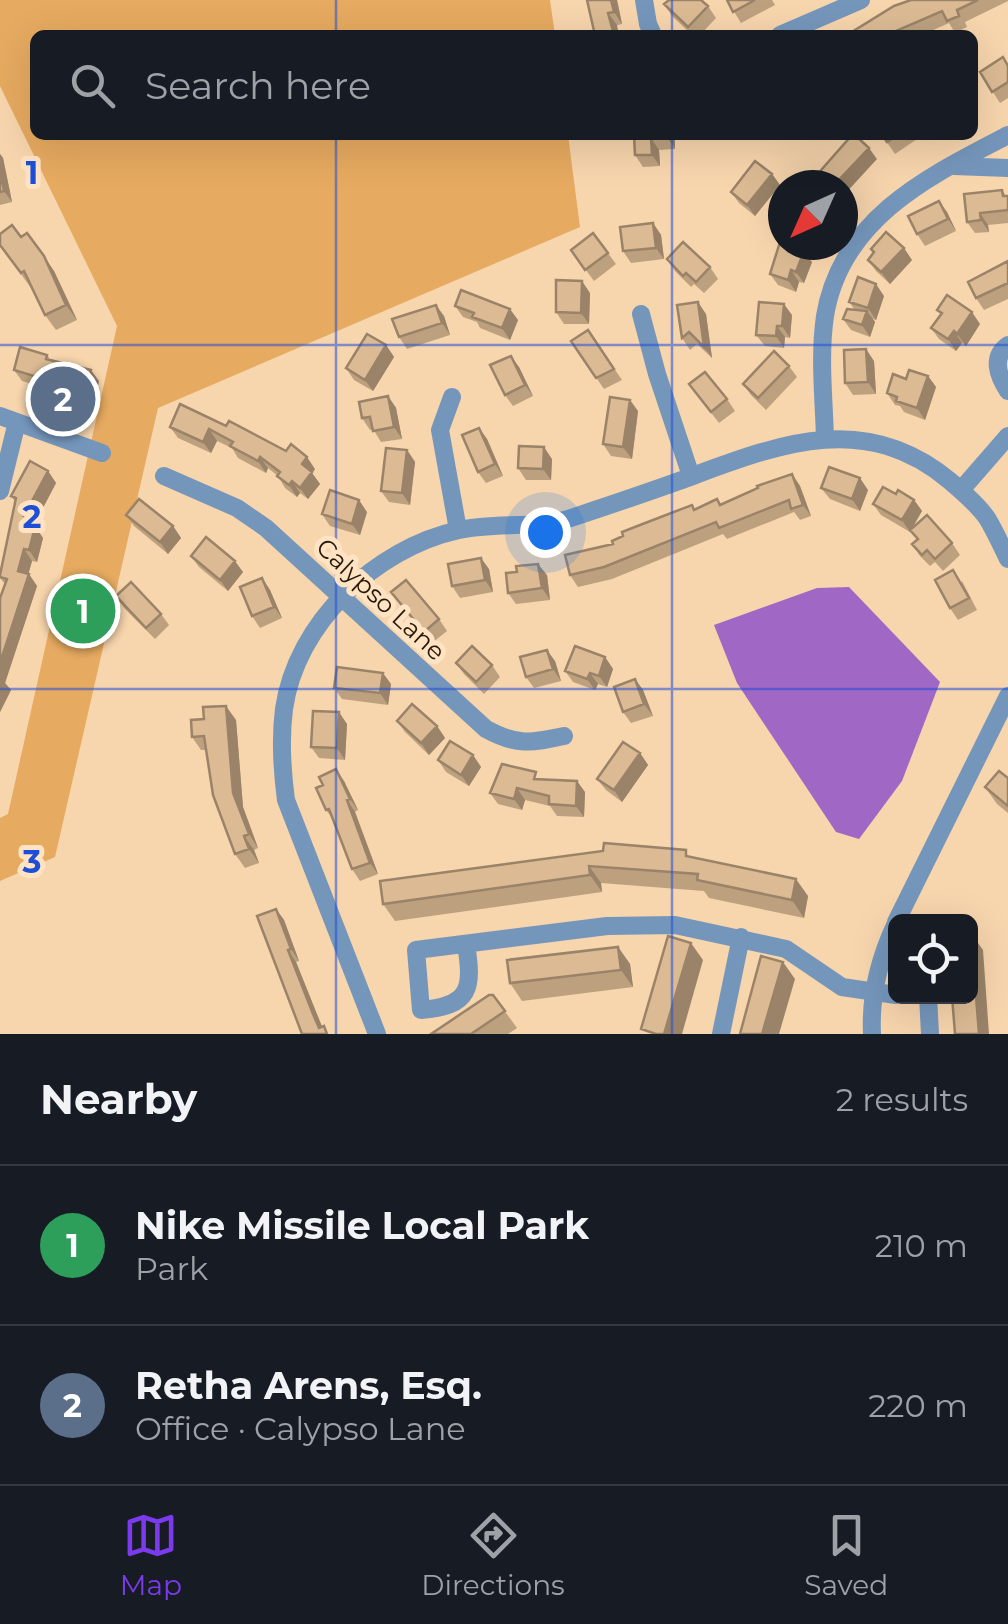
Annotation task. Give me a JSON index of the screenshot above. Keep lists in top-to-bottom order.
{
  "streets": {
    "street": ["Calypso Lane"]
  },
  "north": "bottom left",
  "page": {
    "search": "Search here",
    "pins": ["2", "1"],
    "heading": ["Nearby", "2 results"],
    "list": [
      {
        "mark": "1",
        "name": "Nike Missile Local Park",
        "note": "Park",
        "value": "210 m"
      },
      {
        "mark": "2",
        "name": "Retha Arens, Esq.",
        "note": "Office · Calypso Lane",
        "value": "220 m"
      }
    ],
    "nav": ["Map", "Directions", "Saved"]
  },
  "grid": {
    "rows": ["1", "2", "3"]
  }
}
